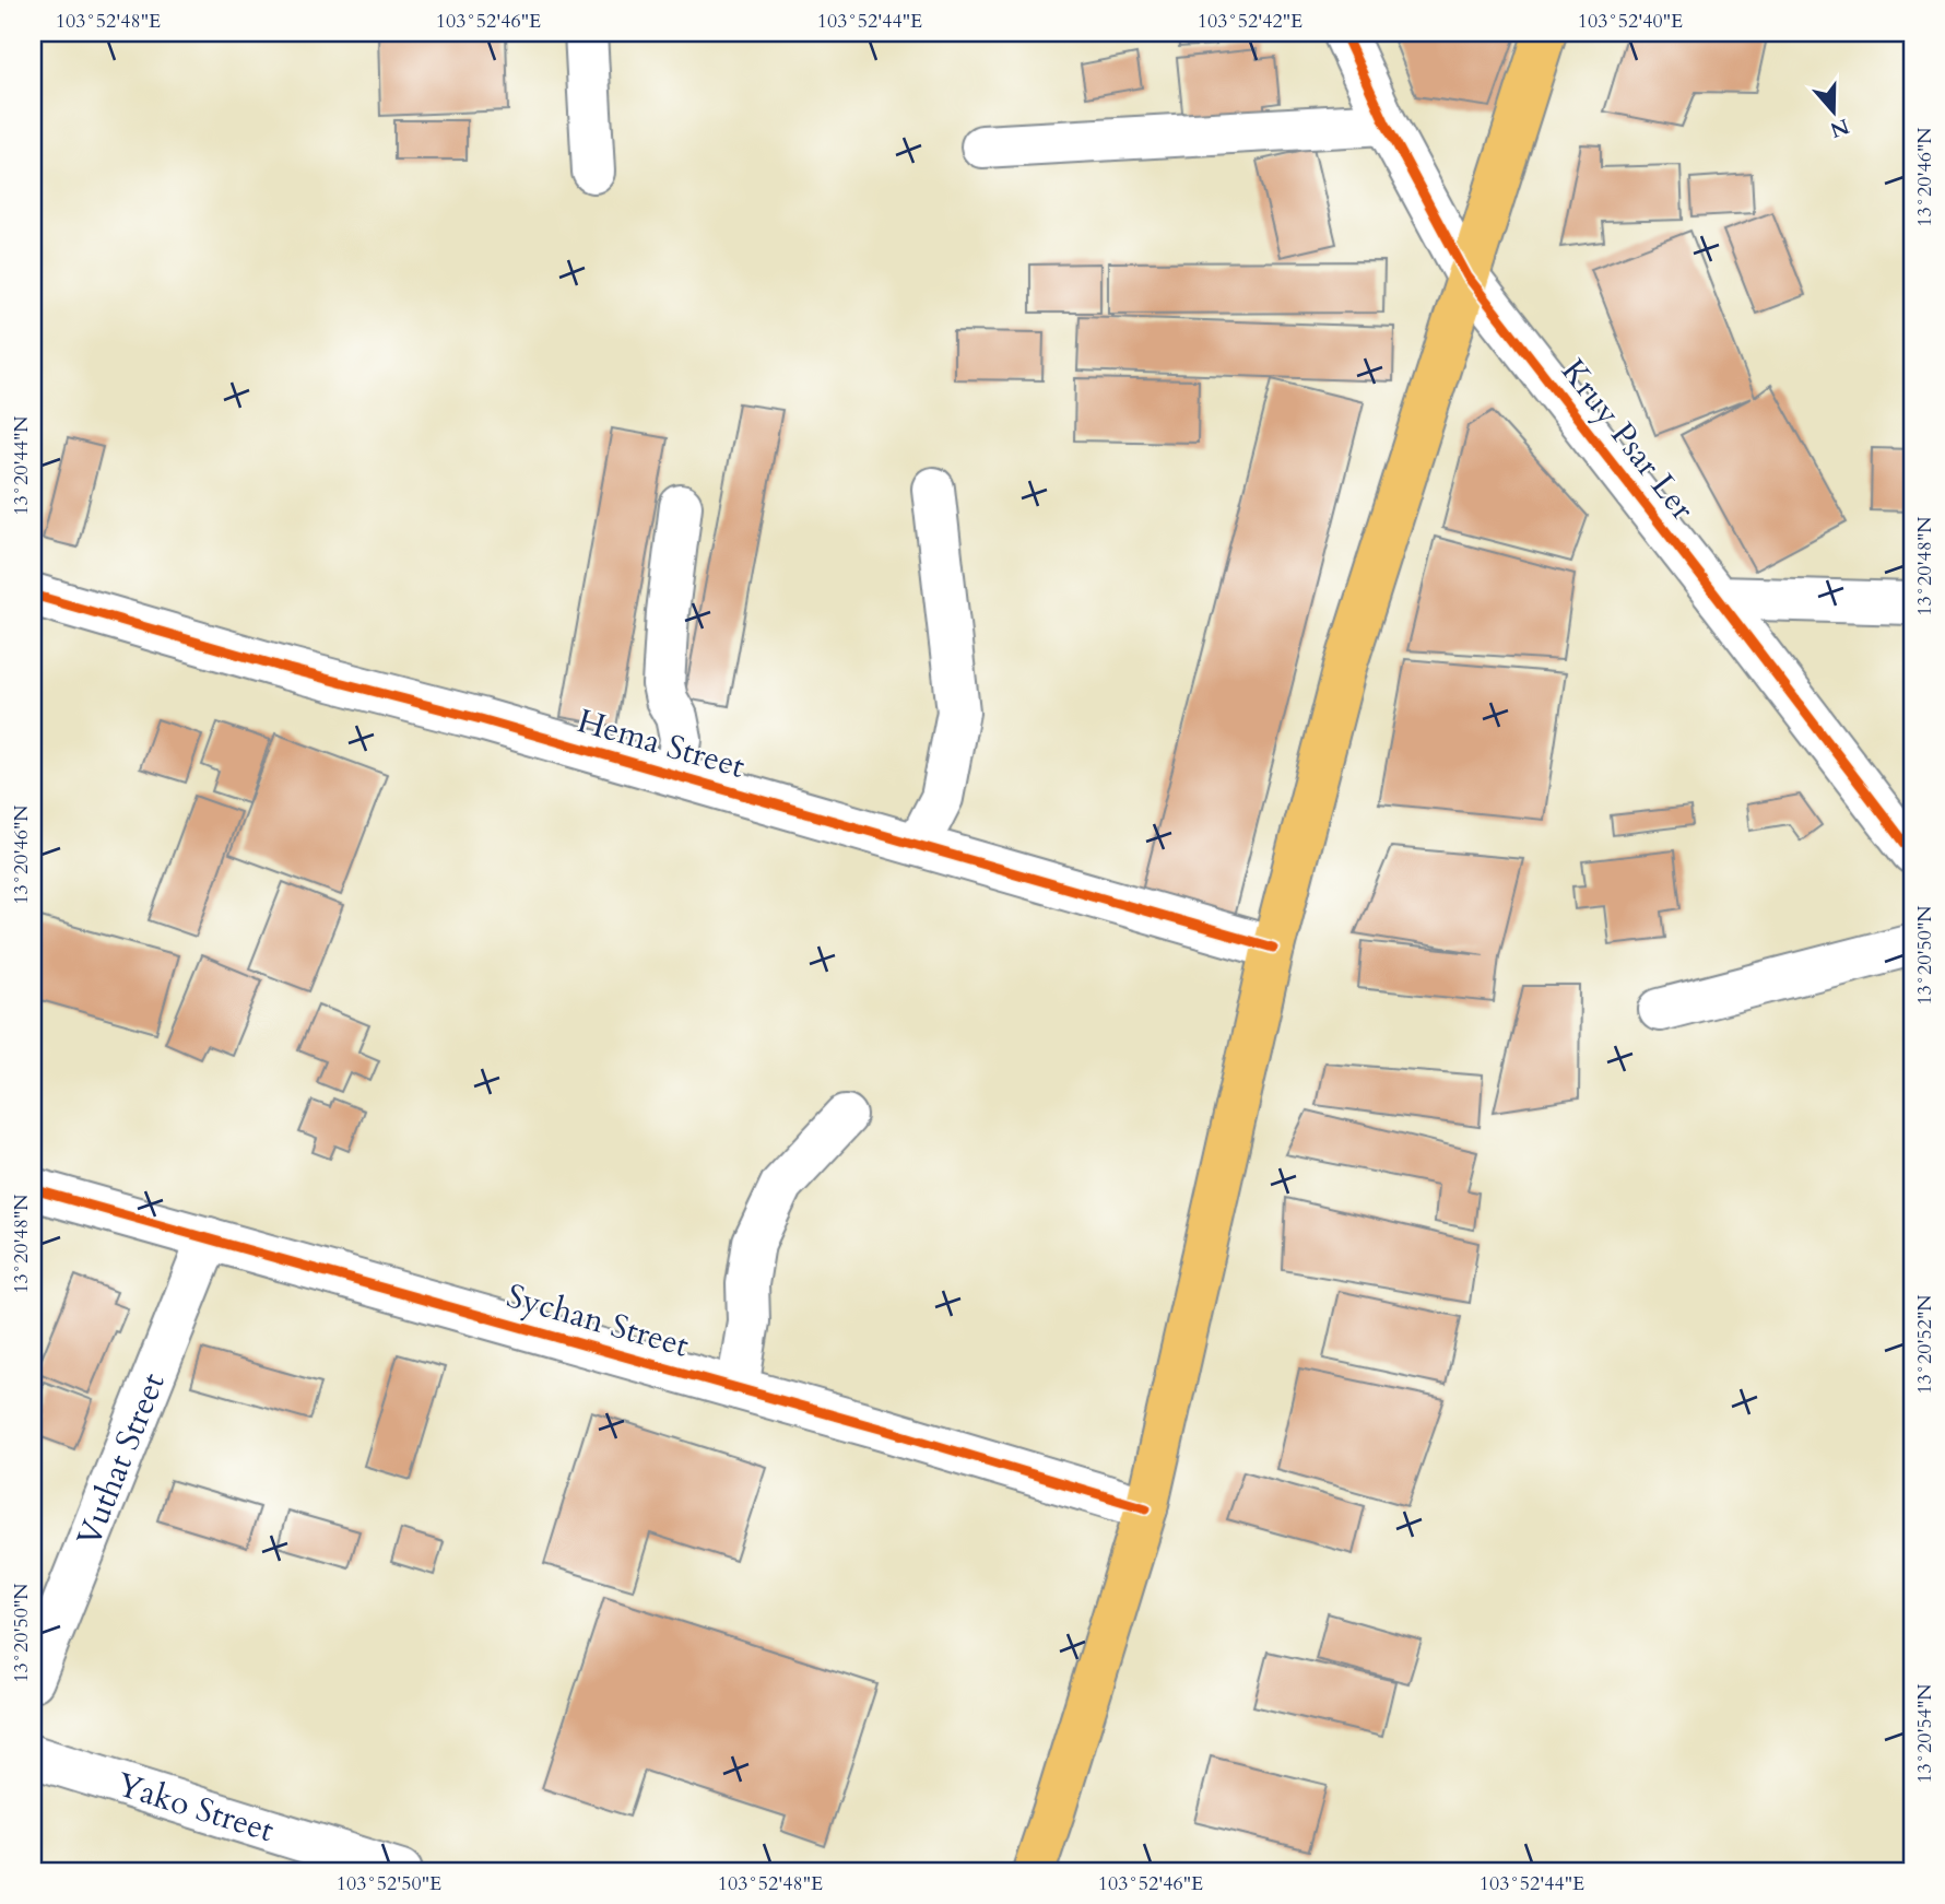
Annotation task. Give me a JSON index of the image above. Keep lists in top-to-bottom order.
{
  "streets": {
    "street": [
      "Kruy Psar Ler",
      "Hema Street",
      "Sychan Street",
      "Vuthat Street",
      "Yako Street"
    ]
  },
  "crossings": [
    ["Sychan Street", "Vuthat Street"]
  ],
  "north": "bottom",
  "coordinates": [
    "103°52'48\"E",
    "103°52'46\"E",
    "103°52'44\"E",
    "103°52'42\"E",
    "103°52'40\"E",
    "13°20'46\"N",
    "13°20'44\"N",
    "13°20'48\"N",
    "13°20'50\"N",
    "13°20'52\"N",
    "13°20'54\"N",
    "103°52'50\"E"
  ]
}
